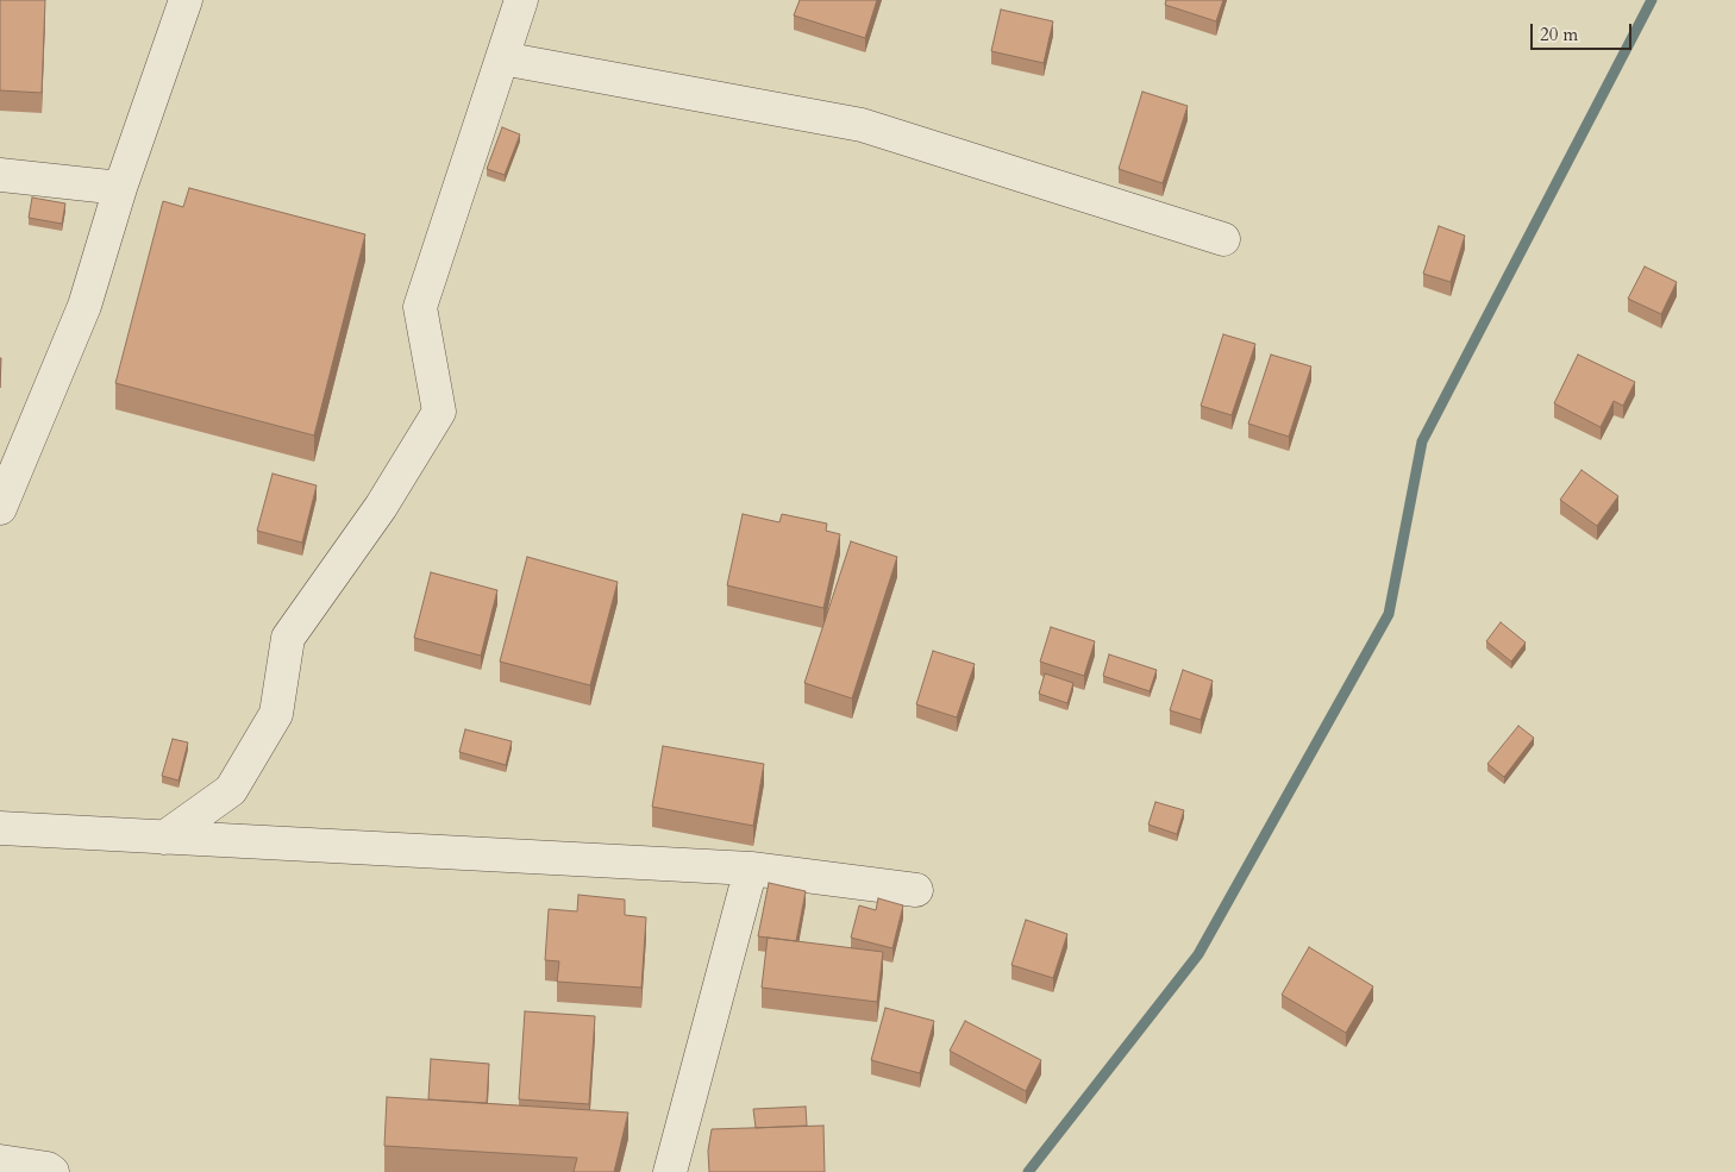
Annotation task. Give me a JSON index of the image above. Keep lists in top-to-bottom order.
{
  "scale_bar": "20 m"
}
